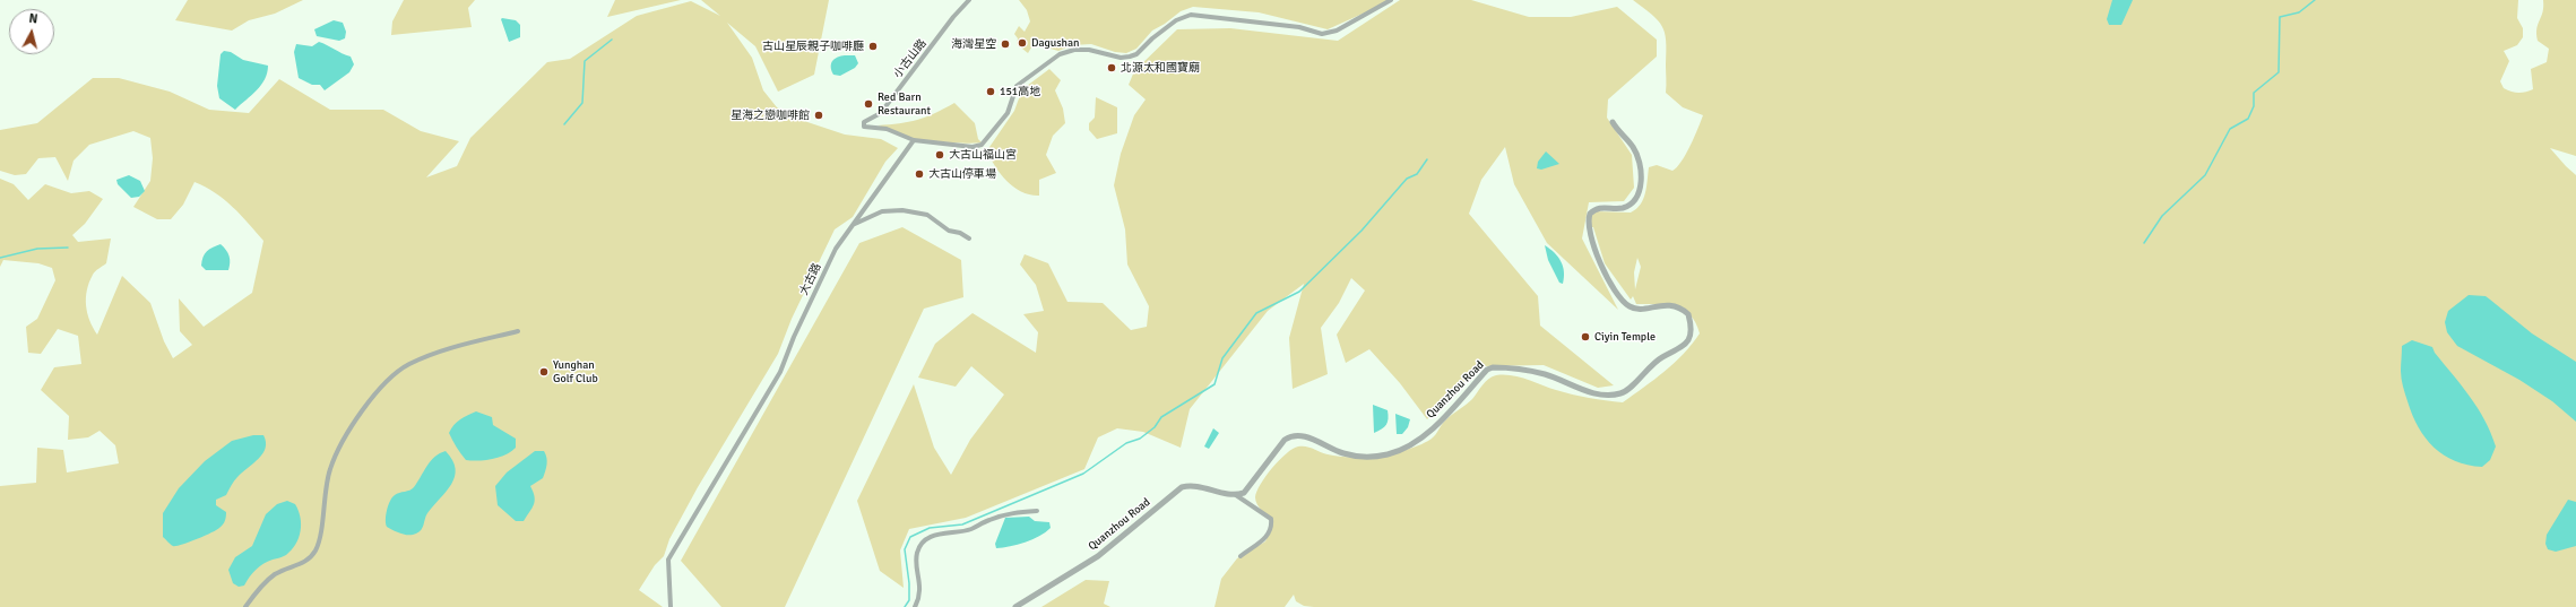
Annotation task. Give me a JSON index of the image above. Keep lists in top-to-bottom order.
{
  "streets": {
    "street": ["小古山路", "大古路", "Quanzhou Road"]
  },
  "crossings": [
    ["小古山路", "大古路"]
  ],
  "places": [
    "Dagushan",
    "海灣星空",
    "古山星辰親子咖啡廳",
    "北源太和國寶廟",
    "151高地",
    "Red Barn Restaurant",
    "星海之戀咖啡館",
    "大古山福山宮",
    "大古山停車場",
    "Ciyin Temple",
    "Yunghan Golf Club"
  ],
  "north": "top"
}
